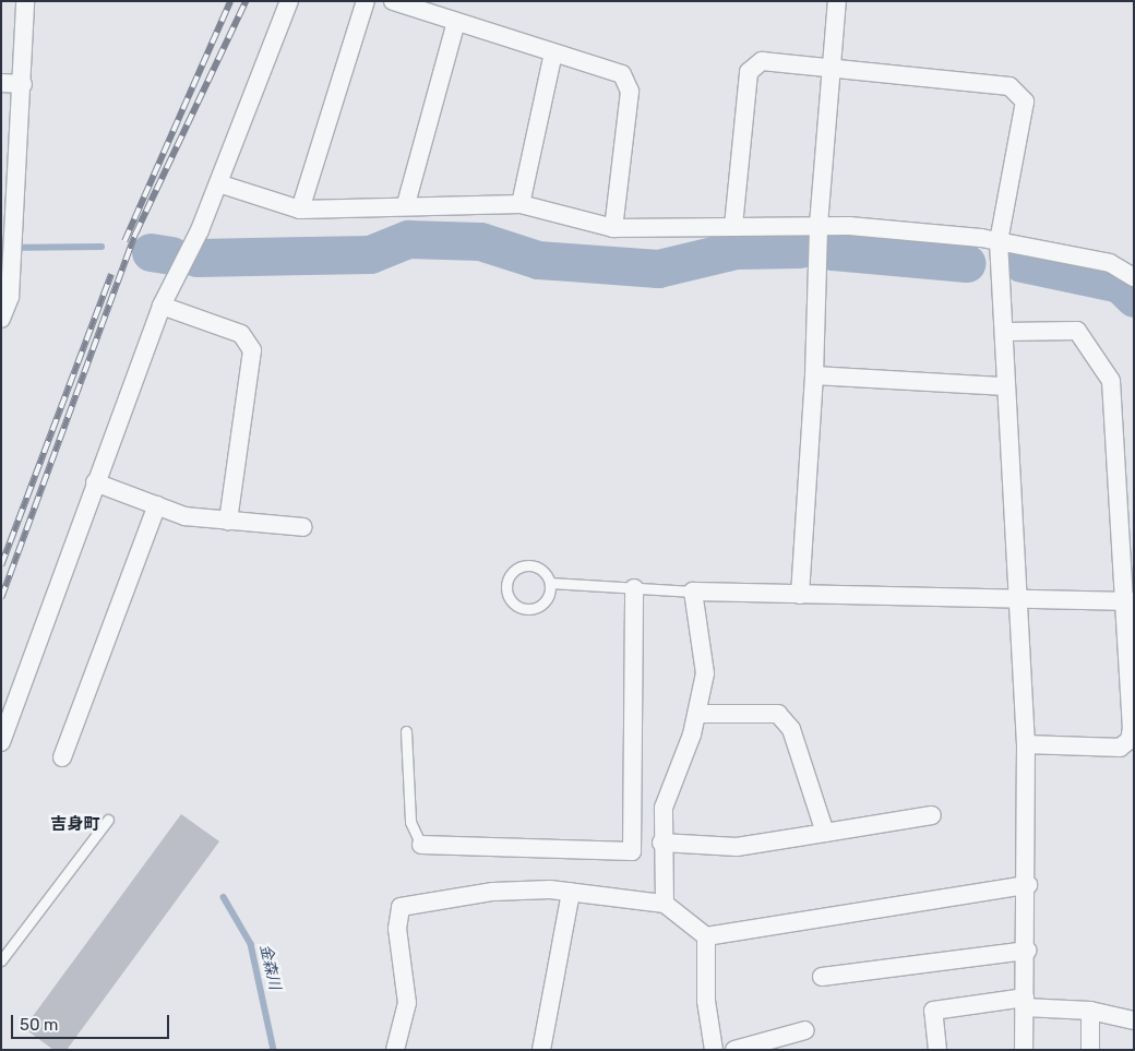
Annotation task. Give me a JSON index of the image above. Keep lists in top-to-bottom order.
{
  "districts": ["吉身町"],
  "water": ["金森川"],
  "scale_bar": "50 m"
}
